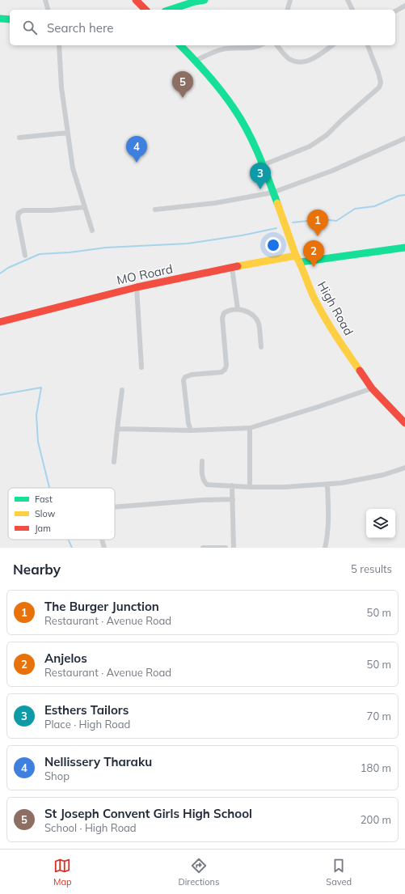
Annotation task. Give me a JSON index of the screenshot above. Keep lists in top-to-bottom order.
{
  "streets": {
    "main road": ["MO Roard", "High Road"]
  },
  "crossings": [
    ["MO Roard", "High Road"]
  ],
  "legend": ["Fast", "Slow", "Jam"],
  "page": {
    "search": "Search here",
    "pins": [
      "5",
      "4",
      "3",
      "1",
      "2"
    ],
    "heading": ["Nearby", "5 results"],
    "list": [
      {
        "mark": "1",
        "name": "The Burger Junction",
        "note": "Restaurant · Avenue Road",
        "value": "50 m"
      },
      {
        "mark": "2",
        "name": "Anjelos",
        "note": "Restaurant · Avenue Road",
        "value": "50 m"
      },
      {
        "mark": "3",
        "name": "Esthers Tailors",
        "note": "Place · High Road",
        "value": "70 m"
      },
      {
        "mark": "4",
        "name": "Nellissery Tharaku",
        "note": "Shop",
        "value": "180 m"
      },
      {
        "mark": "5",
        "name": "St Joseph Convent Girls High School",
        "note": "School · High Road",
        "value": "200 m"
      }
    ],
    "nav": ["Map", "Directions", "Saved"]
  }
}
